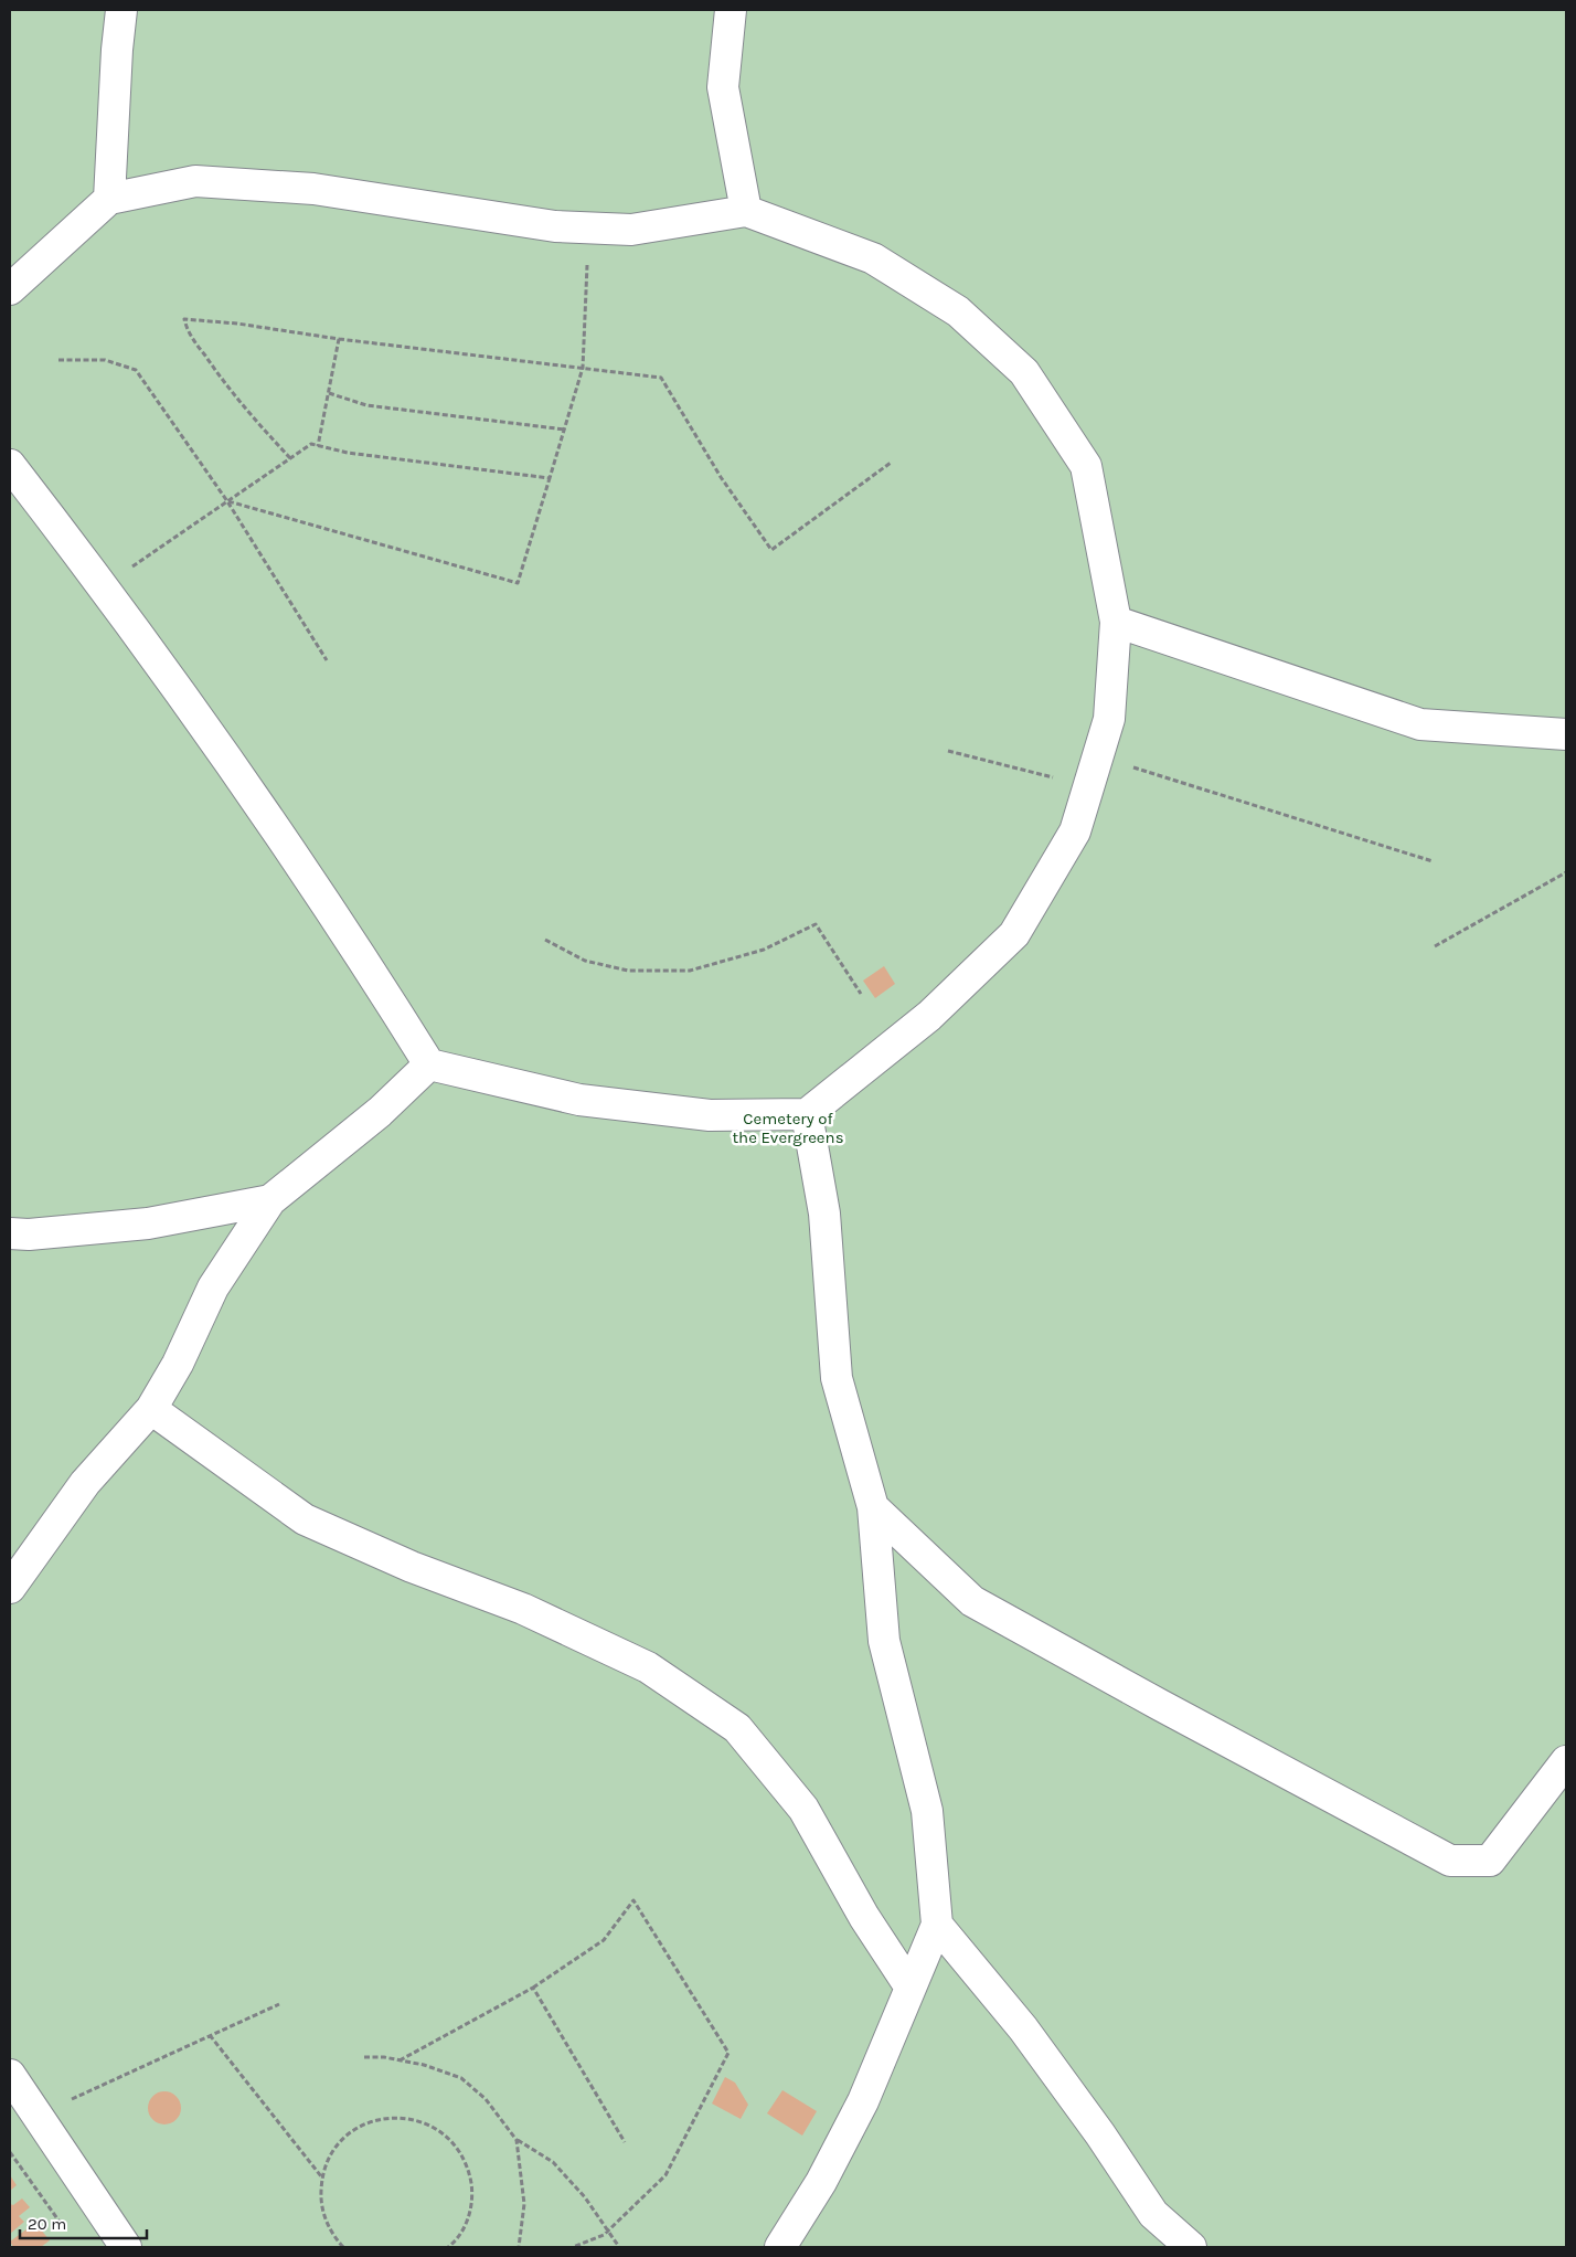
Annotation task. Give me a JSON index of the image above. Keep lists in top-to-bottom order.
{
  "parks": ["Cemetery of the Evergreens"],
  "scale_bar": "20 m"
}
